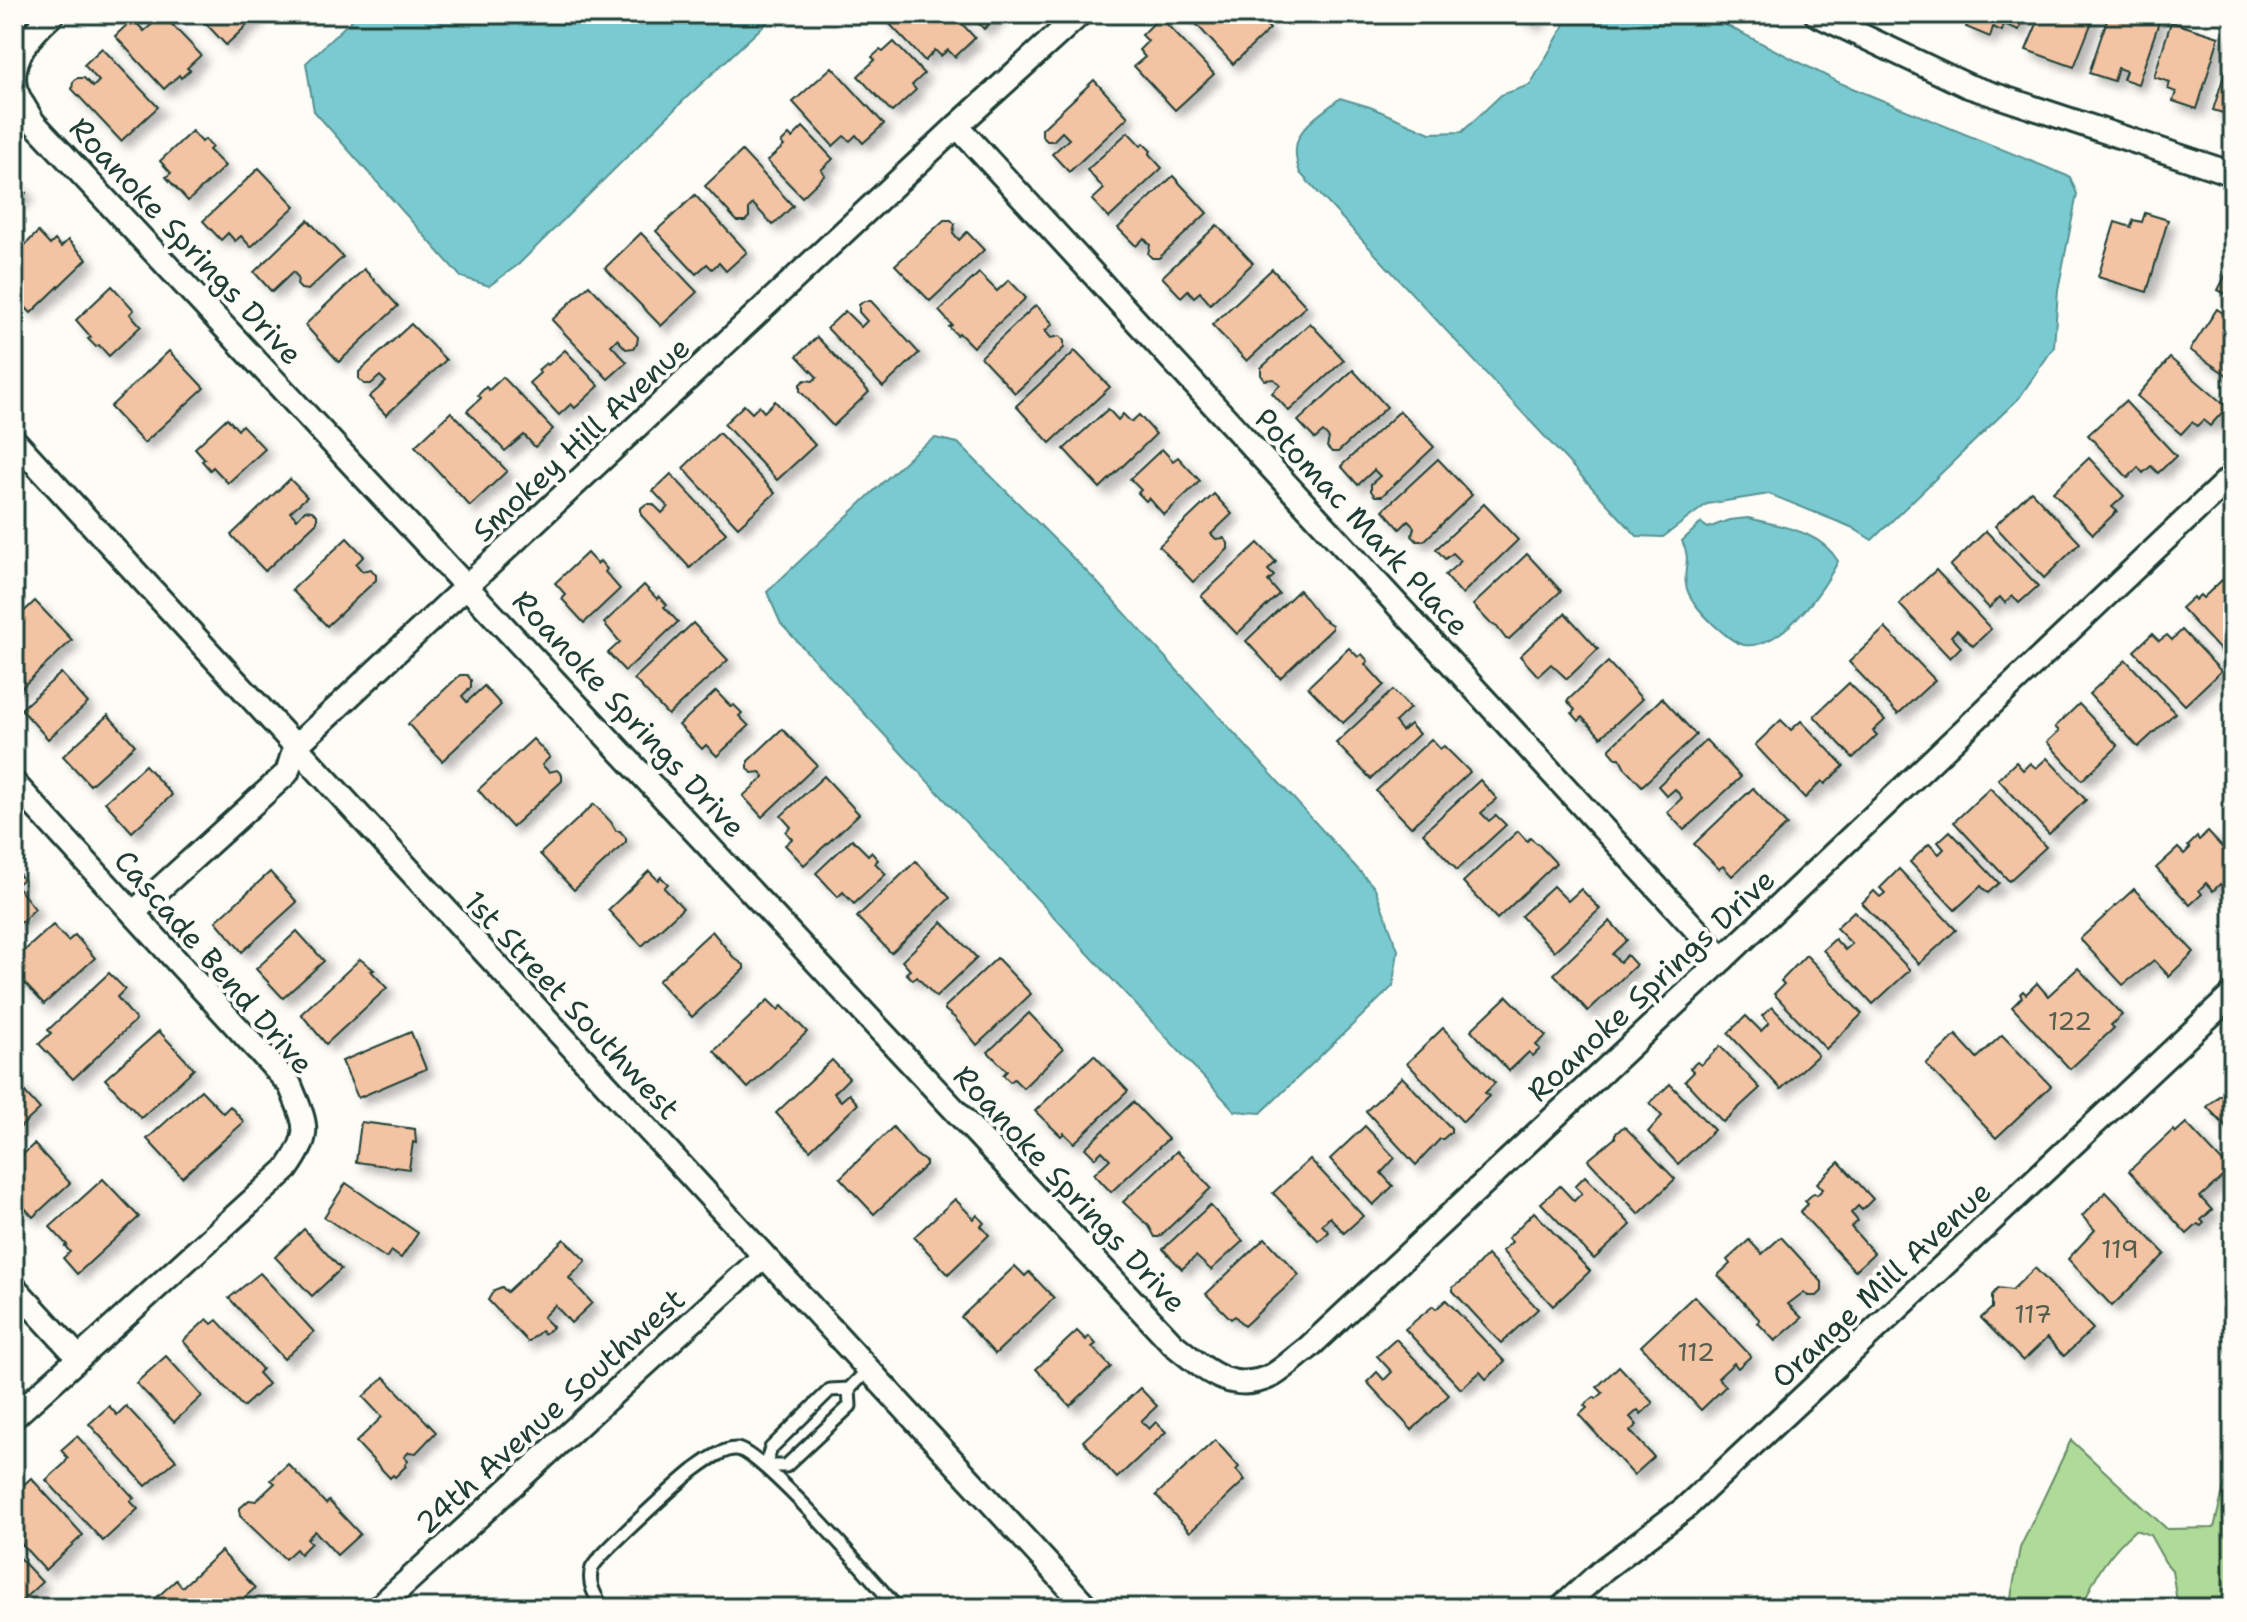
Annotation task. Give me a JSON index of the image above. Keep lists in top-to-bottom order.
{
  "streets": {
    "street": [
      "Roanoke Springs Drive",
      "Smokey Hill Avenue",
      "Potomac Mark Place",
      "Cascade Bend Drive",
      "1st Street Southwest",
      "Orange Mill Avenue",
      "24th Avenue Southwest"
    ]
  },
  "crossings": [
    ["Roanoke Springs Drive", "Smokey Hill Avenue"],
    ["Roanoke Springs Drive", "Potomac Mark Place"],
    ["Smokey Hill Avenue", "Potomac Mark Place"],
    ["Smokey Hill Avenue", "Cascade Bend Drive"],
    ["Smokey Hill Avenue", "1st Street Southwest"],
    ["1st Street Southwest", "24th Avenue Southwest"]
  ],
  "house_numbers": [
    "122",
    "119",
    "117",
    "112"
  ]
}
